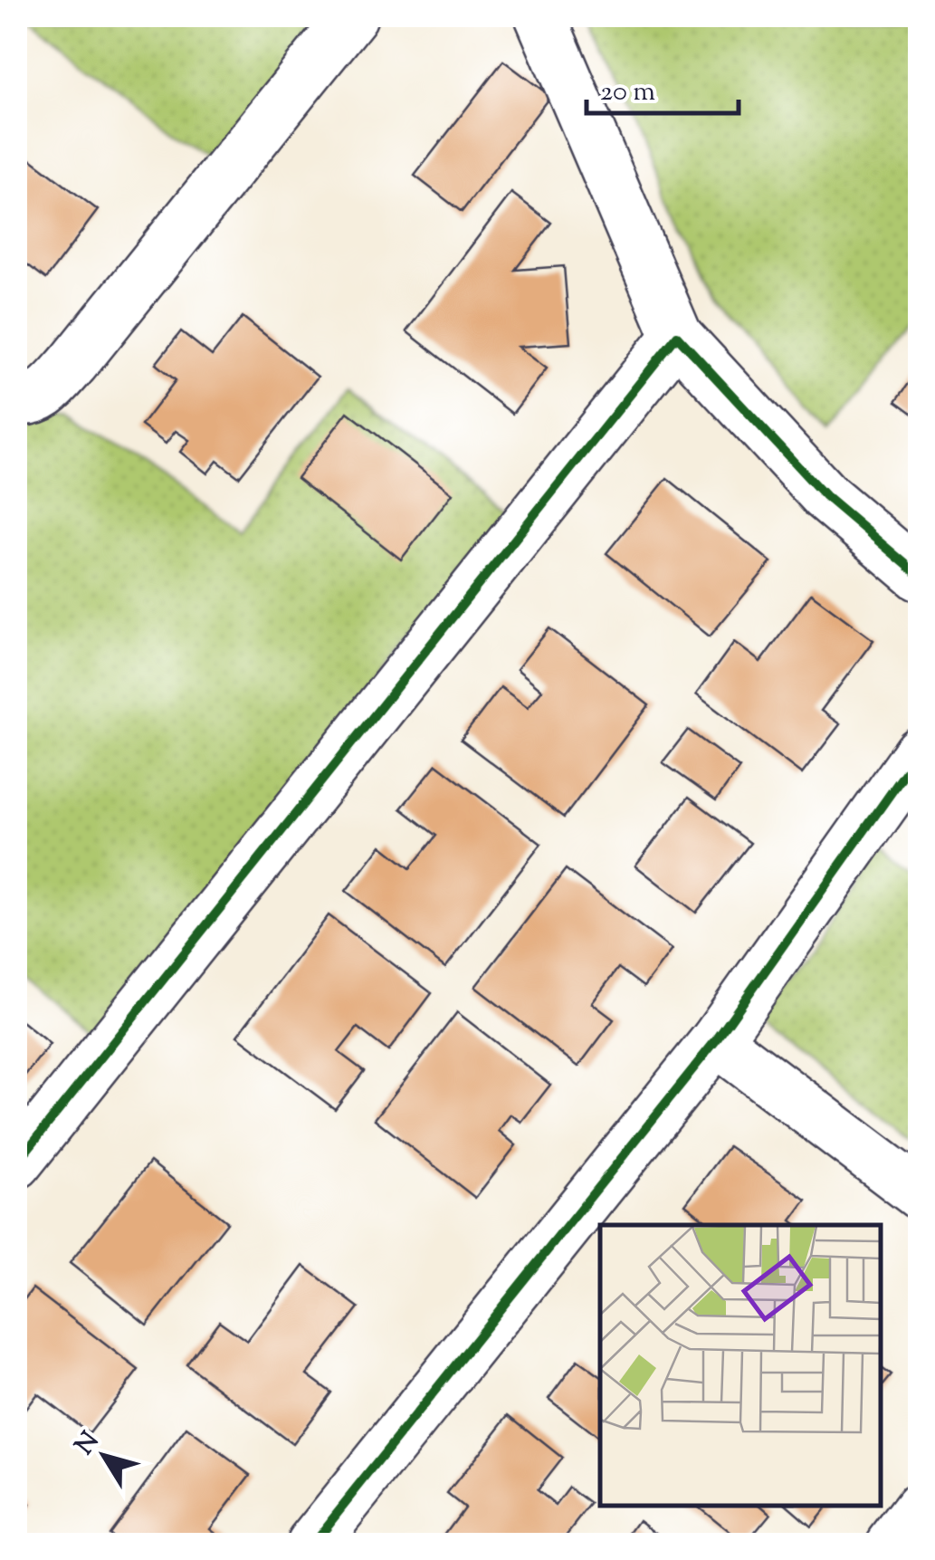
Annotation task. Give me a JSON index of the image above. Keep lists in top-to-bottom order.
{
  "scale_bar": "20 m",
  "north": "top left"
}
